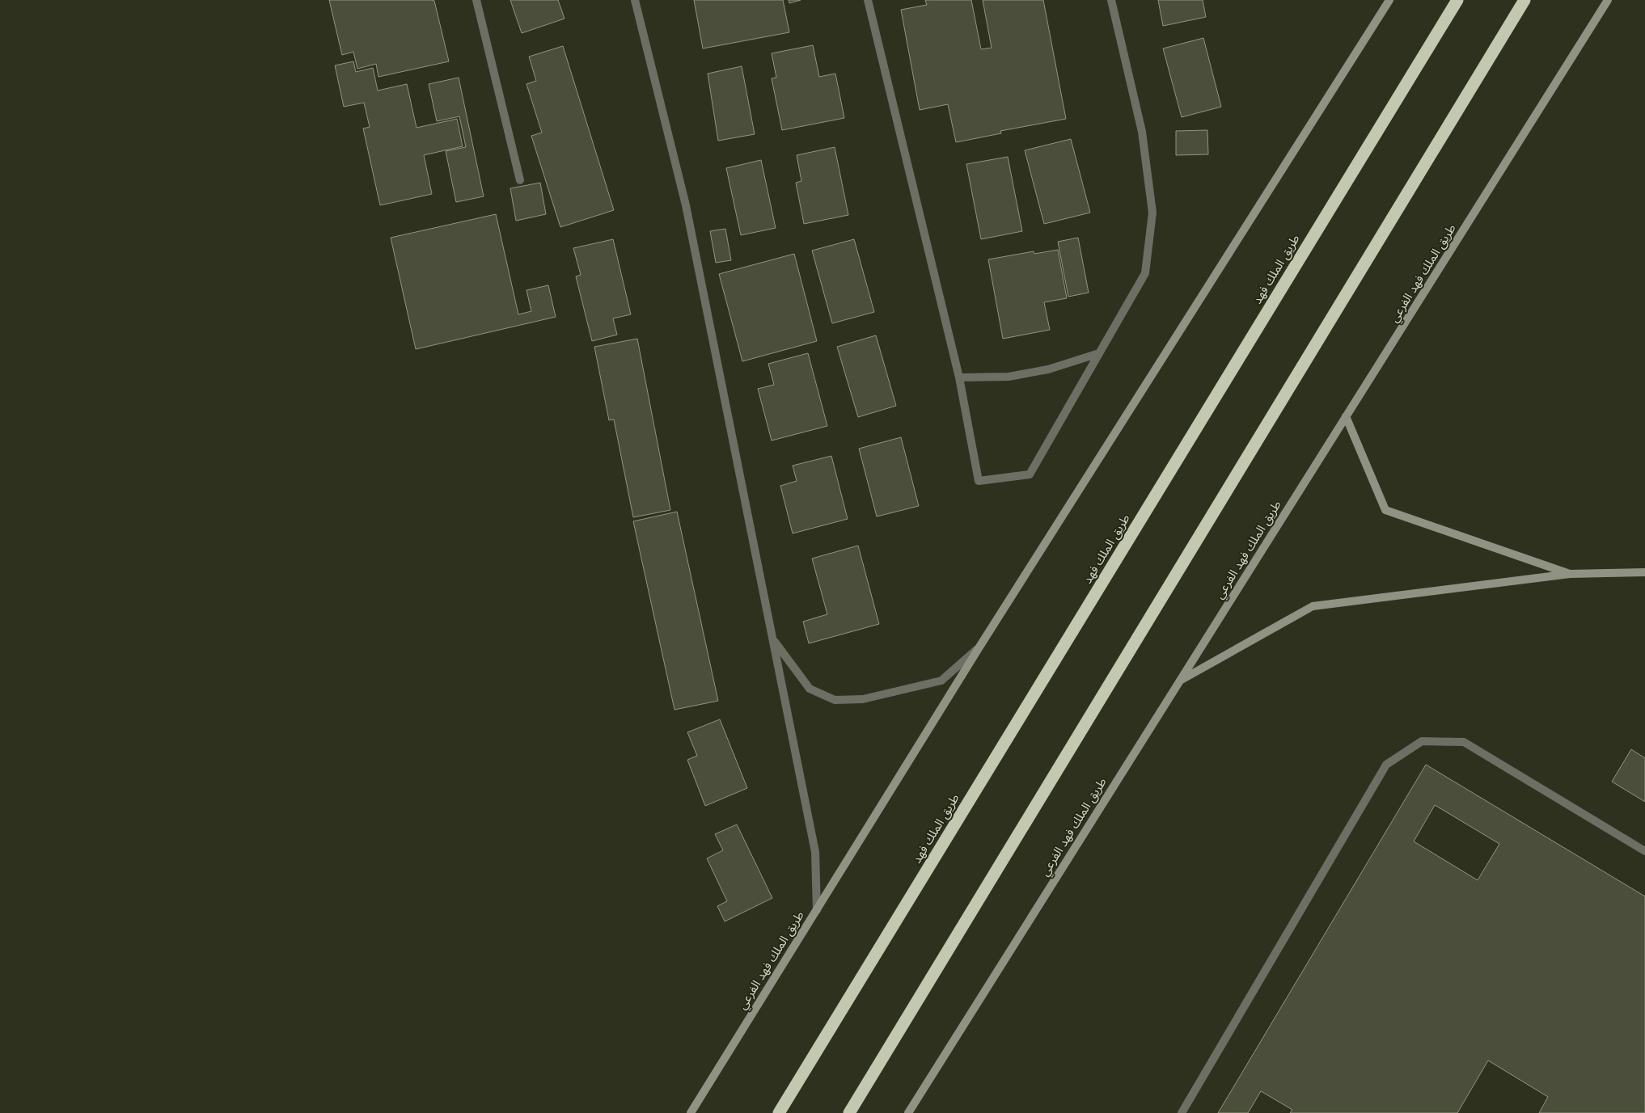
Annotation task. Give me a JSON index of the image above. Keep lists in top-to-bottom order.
{
  "streets": {
    "highway": ["طريق الملك فهد"],
    "main road": ["طريق الملك فهد الفرعي"]
  }
}
